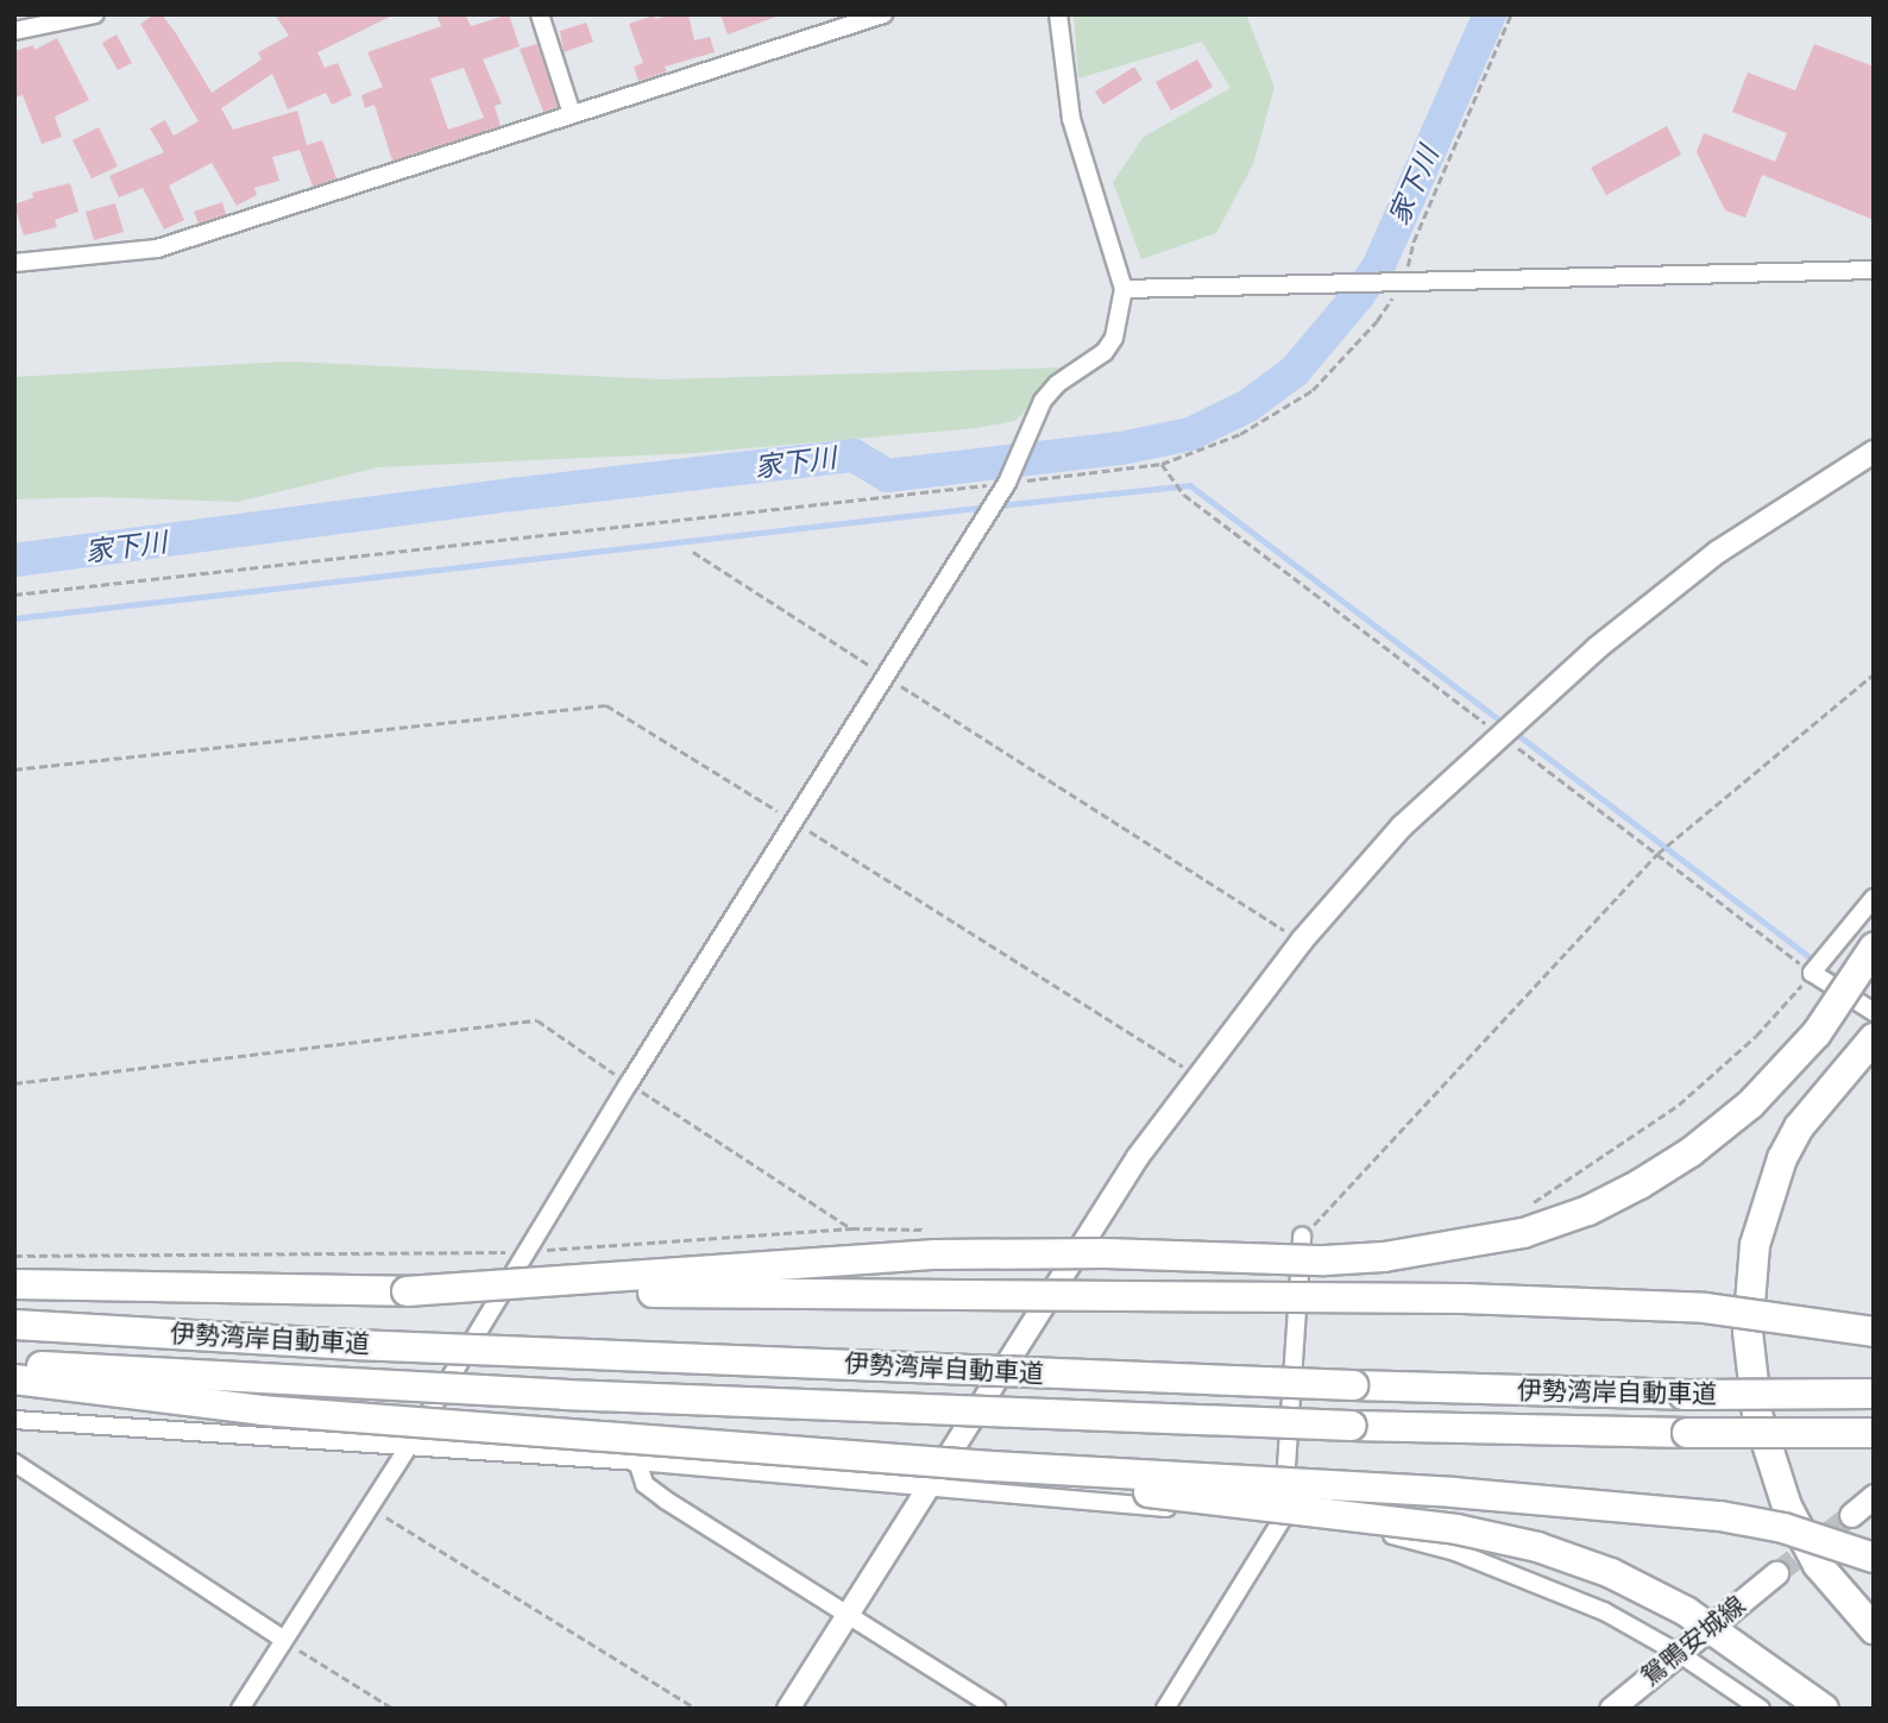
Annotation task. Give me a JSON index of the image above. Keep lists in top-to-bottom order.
{
  "streets": {
    "highway": ["伊勢湾岸自動車道"],
    "main road": ["鴛鴨安城線"]
  },
  "water": ["家下川"]
}
